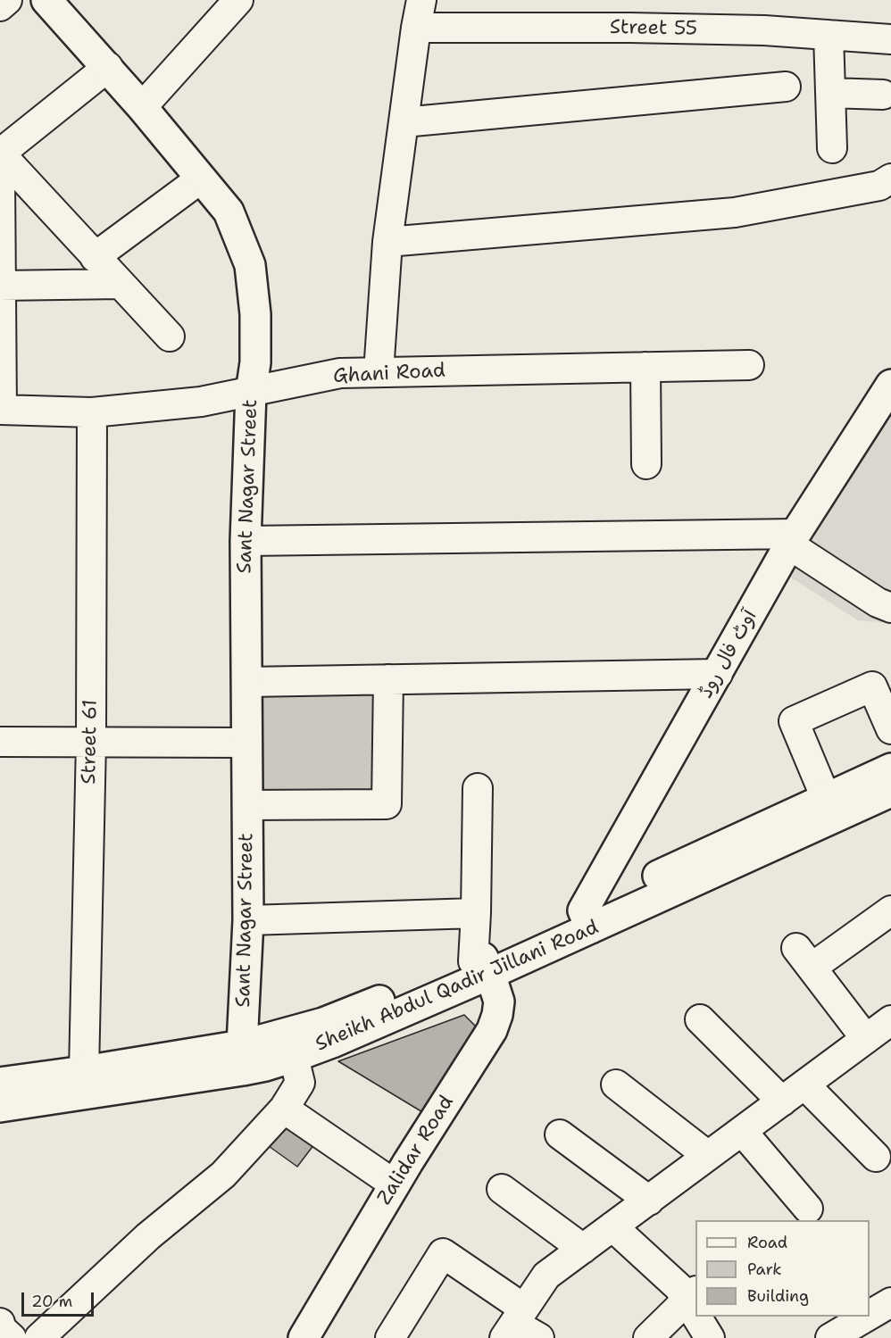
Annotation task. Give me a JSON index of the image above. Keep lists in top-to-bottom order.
{
  "streets": {
    "main road": [
      "Sant Nagar Street",
      "آوٹ فال روڈ",
      "Sheikh Abdul Qadir Jillani Road",
      "Zalidar Road"
    ],
    "street": ["Street 55", "Ghani Road", "Street 61"]
  },
  "crossings": [
    ["Ghani Road", "Sant Nagar Street"],
    ["Ghani Road", "Street 61"],
    ["Sant Nagar Street", "Sheikh Abdul Qadir Jillani Road"],
    ["آوٹ فال روڈ", "Sheikh Abdul Qadir Jillani Road"],
    ["Street 61", "Sheikh Abdul Qadir Jillani Road"],
    ["Sheikh Abdul Qadir Jillani Road", "Zalidar Road"]
  ],
  "legend": ["Road", "Park", "Building"],
  "scale_bar": "20 m"
}
